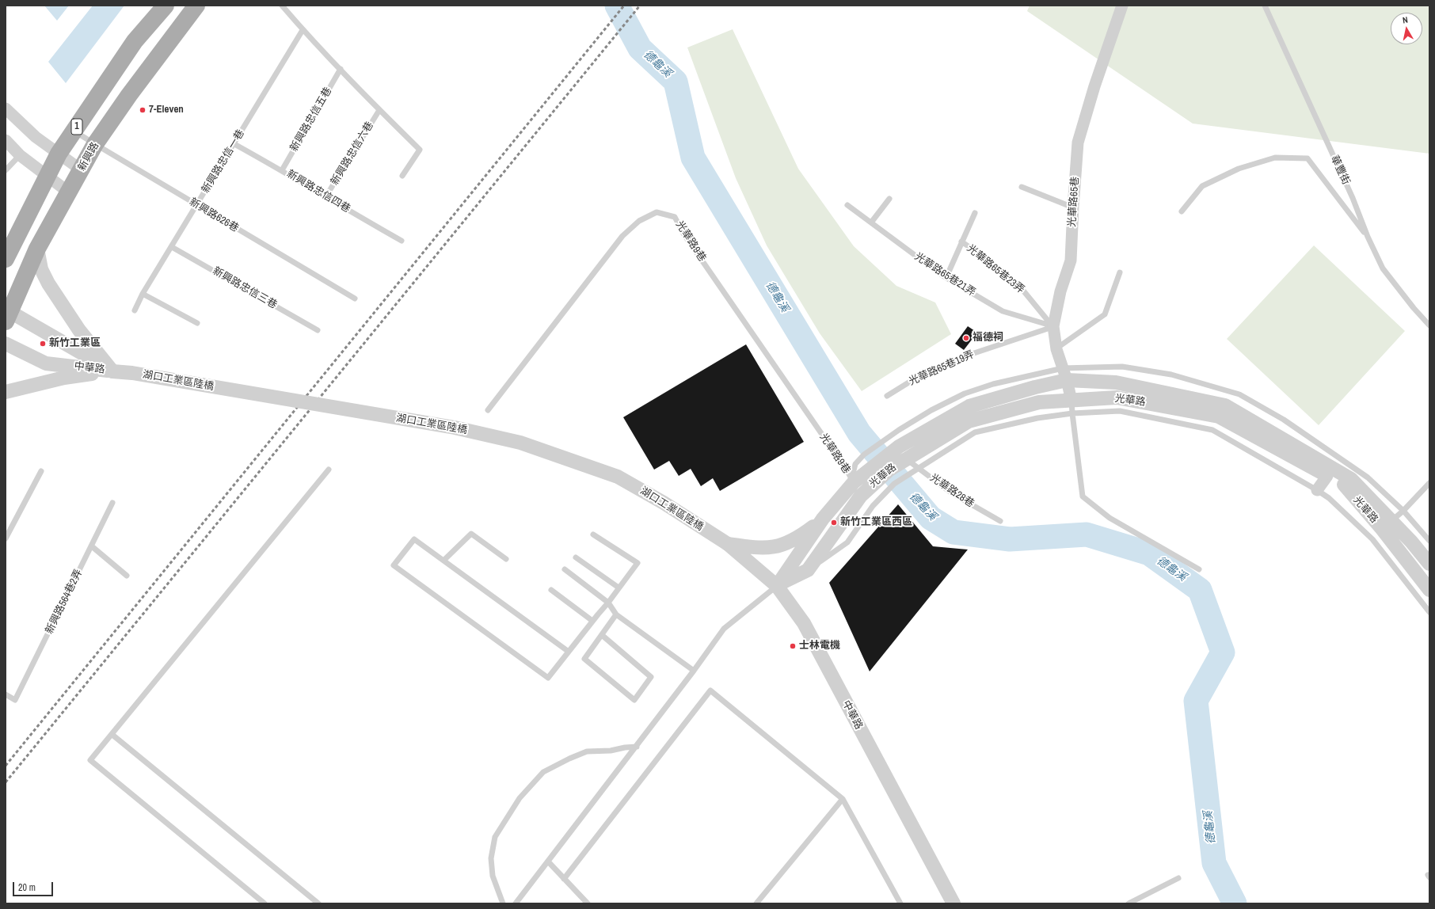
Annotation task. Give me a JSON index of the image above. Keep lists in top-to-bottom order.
{
  "streets": {
    "main road": ["1", "新興路"],
    "street": [
      "光華路65巷",
      "中華路",
      "湖口工業區陸橋",
      "光華路"
    ],
    "lane": [
      "新興路忠信五巷",
      "新興路忠信六巷",
      "新興路忠信一巷",
      "華豐街",
      "新興路忠信四巷",
      "新興路626巷",
      "光華路9巷",
      "光華路65巷23弄",
      "光華路65巷21弄",
      "新興路忠信三巷",
      "光華路65巷19弄",
      "光華路28巷",
      "新興路564巷2弄"
    ]
  },
  "crossings": [
    ["新興路忠信五巷", "新興路忠信四巷"],
    ["1", "新興路626巷"],
    ["新興路忠信六巷", "新興路忠信四巷"],
    ["新興路", "新興路626巷"],
    ["新興路", "中華路"],
    ["新興路忠信一巷", "新興路忠信四巷"],
    ["新興路忠信一巷", "新興路626巷"],
    ["新興路忠信一巷", "新興路忠信三巷"],
    ["光華路65巷", "光華路65巷23弄"],
    ["光華路65巷", "光華路65巷21弄"],
    ["光華路65巷", "光華路65巷19弄"],
    ["光華路65巷", "光華路"],
    ["光華路9巷", "光華路"],
    ["光華路65巷23弄", "光華路65巷21弄"],
    ["光華路65巷23弄", "光華路65巷19弄"],
    ["光華路65巷21弄", "光華路65巷19弄"],
    ["中華路", "湖口工業區陸橋"],
    ["中華路", "光華路"],
    ["光華路", "光華路28巷"]
  ],
  "water": ["德龜溪"],
  "places": [
    "7-Eleven",
    "福德祠",
    "新竹工業區",
    "新竹工業區西區",
    "士林電機"
  ],
  "scale_bar": "20 m",
  "north": "top"
}
